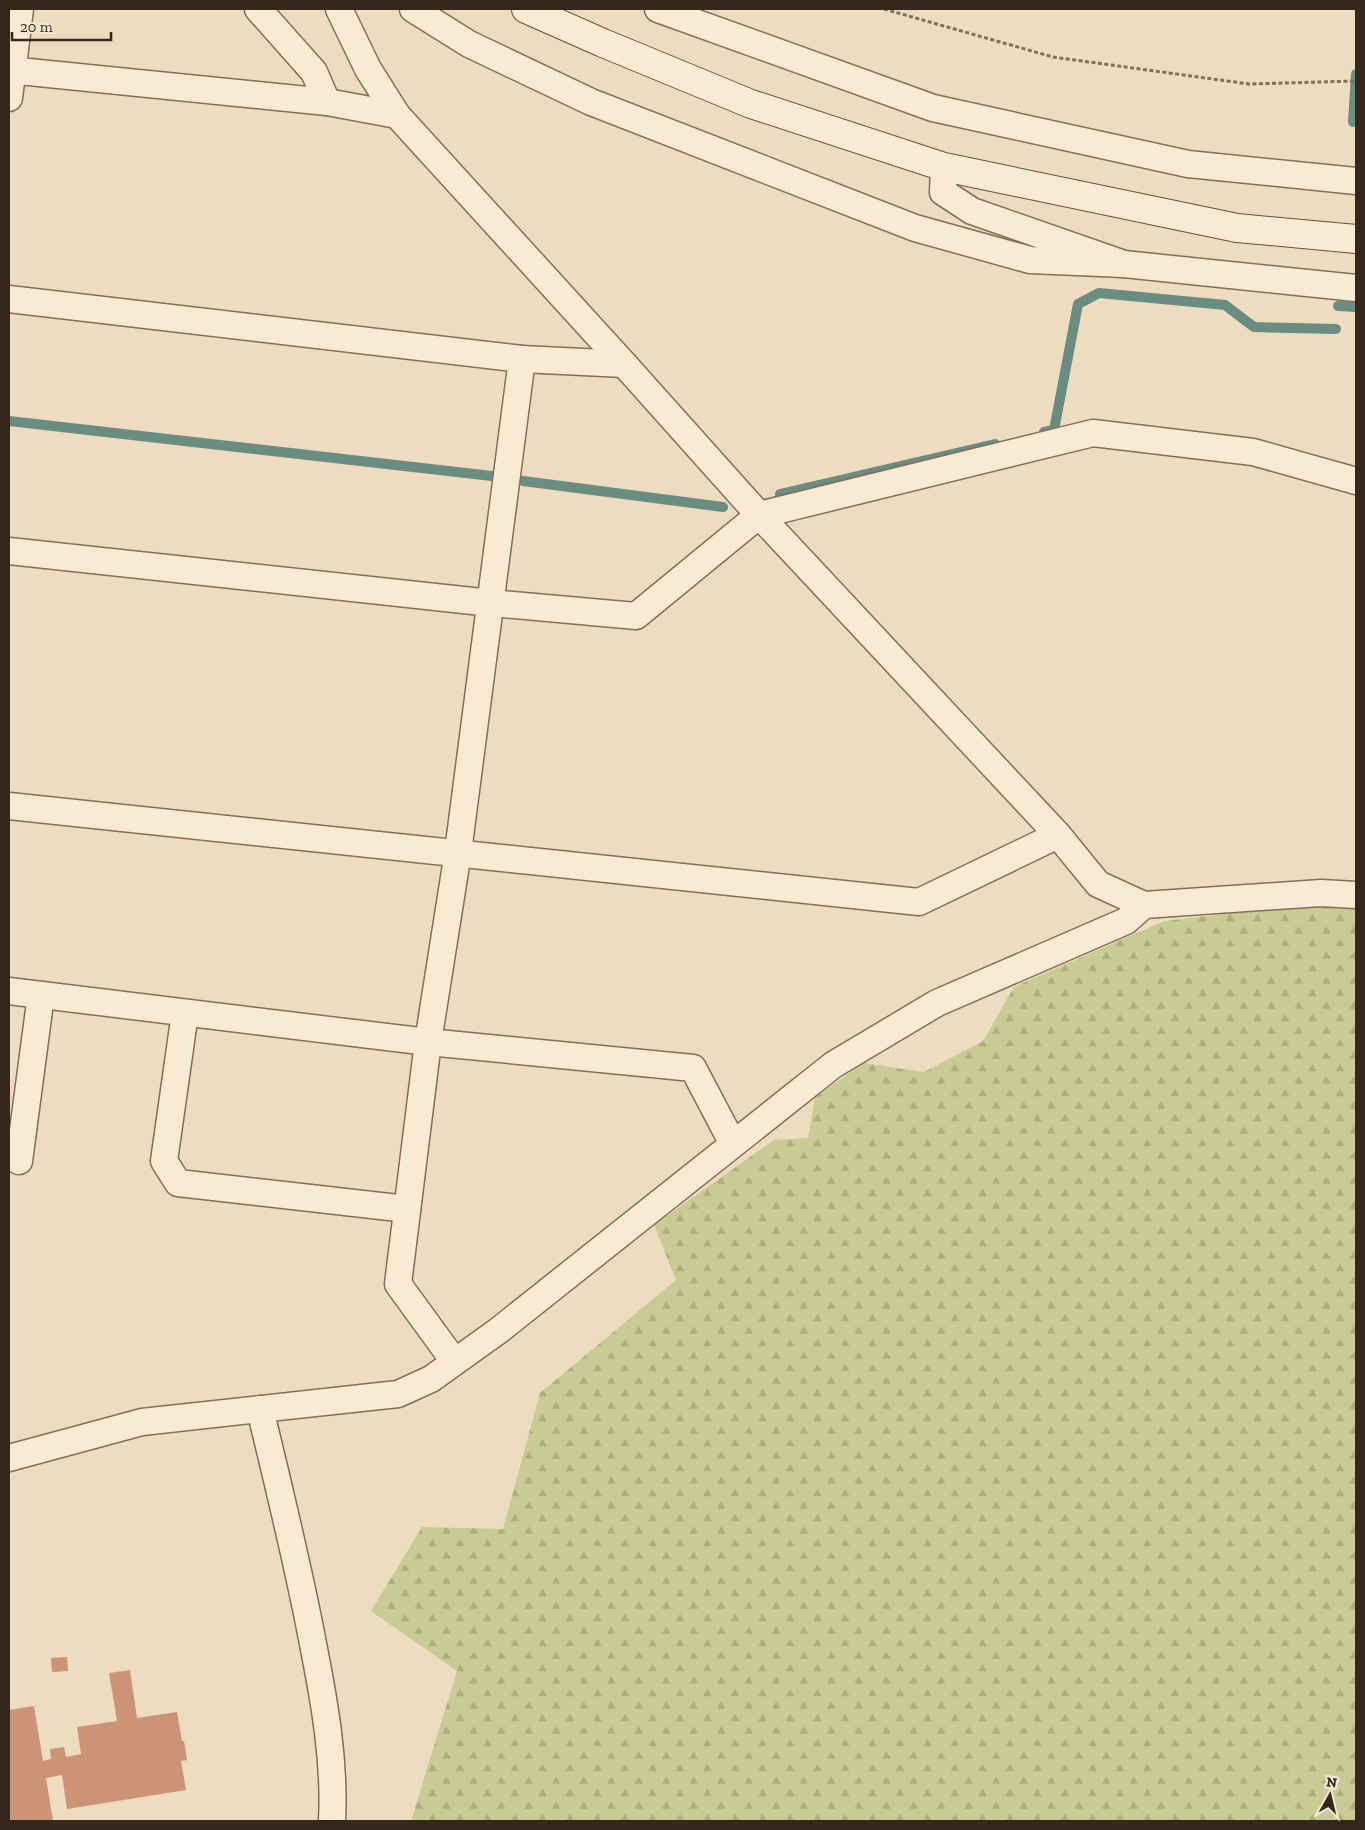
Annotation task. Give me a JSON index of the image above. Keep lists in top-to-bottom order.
{
  "scale_bar": "20 m",
  "north": "top"
}
